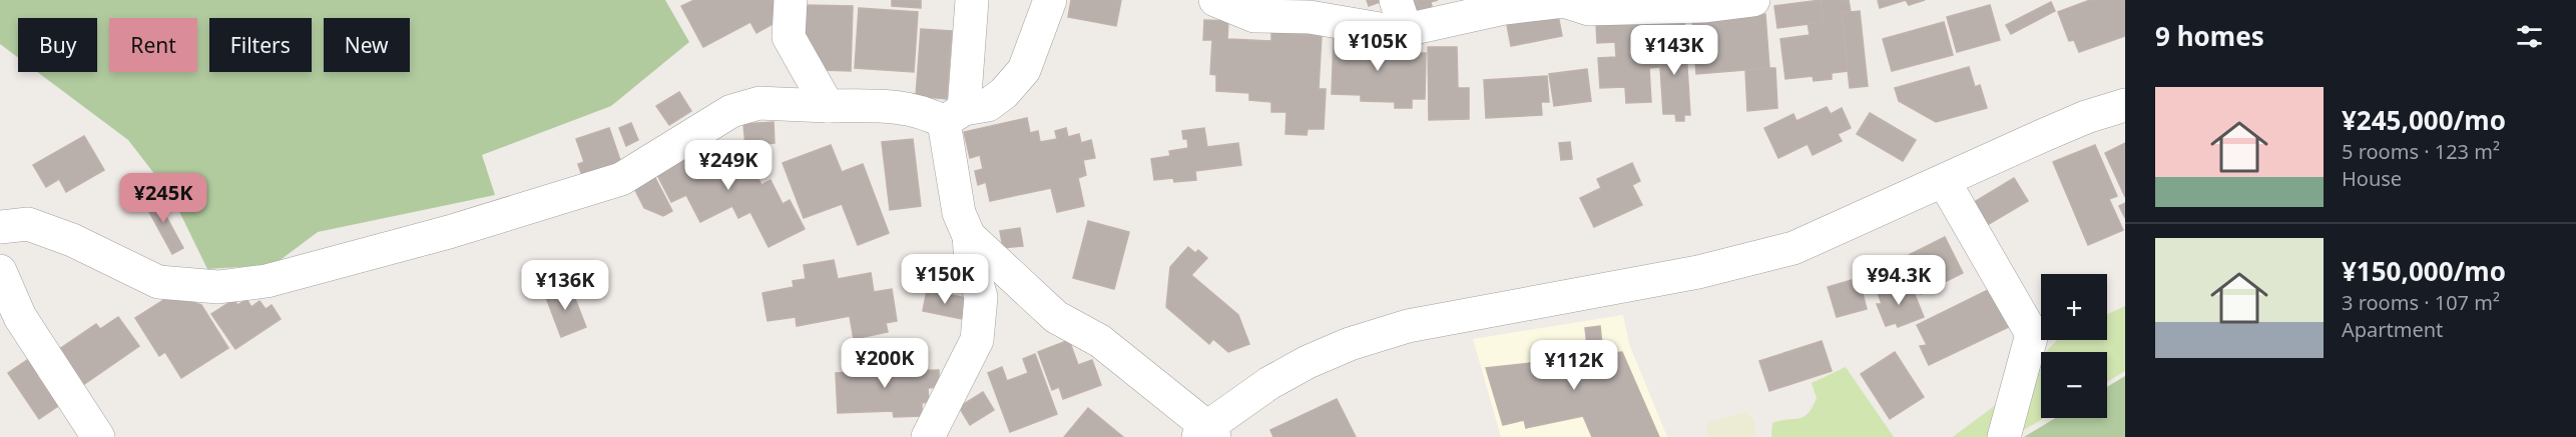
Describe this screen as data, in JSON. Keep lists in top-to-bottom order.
{
  "page": {
    "heading": "9 homes",
    "chip": [
      "Buy",
      "Rent",
      "Filters",
      "New"
    ],
    "price": [
      "¥105K",
      "¥143K",
      "¥249K",
      "¥245K",
      "¥150K",
      "¥94.3K",
      "¥136K",
      "¥200K",
      "¥112K"
    ],
    "list": [
      {
        "name": "¥245,000/mo",
        "note": "5 rooms · 123 m² · House"
      },
      {
        "name": "¥150,000/mo",
        "note": "3 rooms · 107 m² · Apartment"
      }
    ],
    "map_buttons": ["+", "−"]
  }
}
